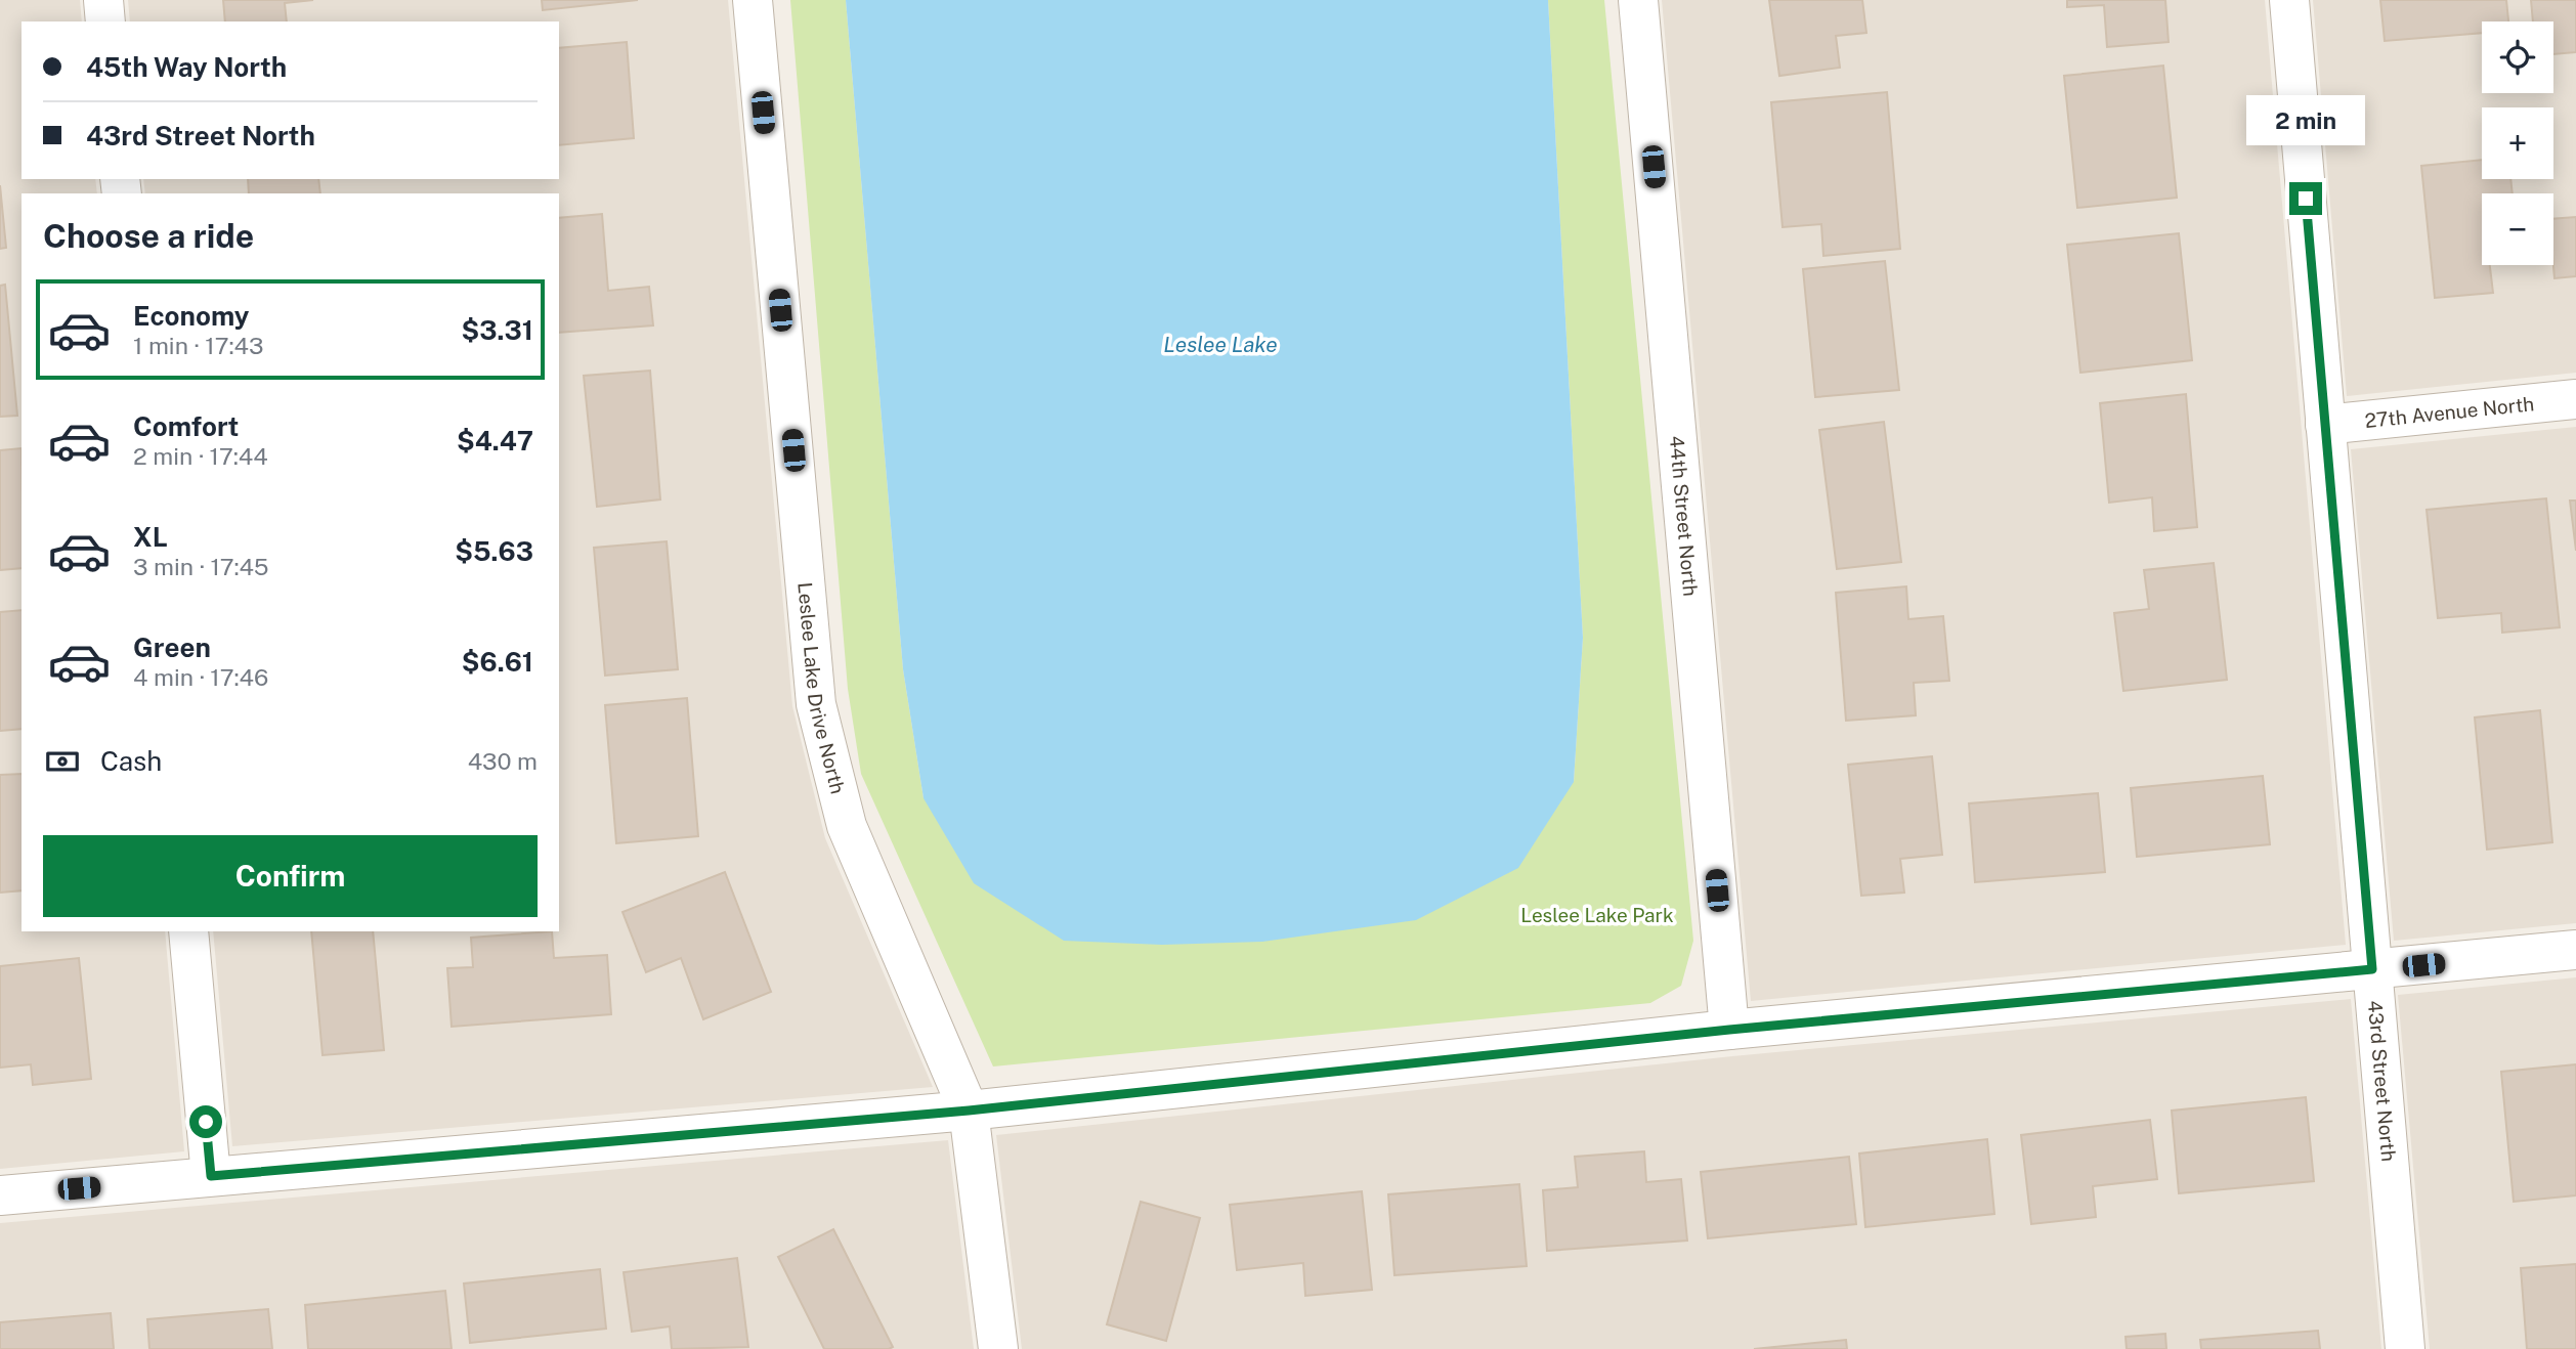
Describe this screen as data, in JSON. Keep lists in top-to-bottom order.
{
  "streets": {
    "street": [
      "27th Avenue North",
      "44th Street North",
      "Leslee Lake Drive North",
      "43rd Street North"
    ]
  },
  "crossings": [
    ["27th Avenue North", "43rd Street North"]
  ],
  "water": ["Leslee Lake"],
  "parks": ["Leslee Lake Park"],
  "page": {
    "map_buttons": ["+", "−"],
    "banner": ["45th Way North", "43rd Street North"],
    "bubble": "2 min",
    "heading": "Choose a ride",
    "list": [
      {
        "name": "Economy",
        "note": "1 min · 17:43",
        "value": "$3.31"
      },
      {
        "name": "Comfort",
        "note": "2 min · 17:44",
        "value": "$4.47"
      },
      {
        "name": "XL",
        "note": "3 min · 17:45",
        "value": "$5.63"
      },
      {
        "name": "Green",
        "note": "4 min · 17:46",
        "value": "$6.61"
      }
    ],
    "pay": ["Cash", "430 m"],
    "buttons": "Confirm"
  }
}
